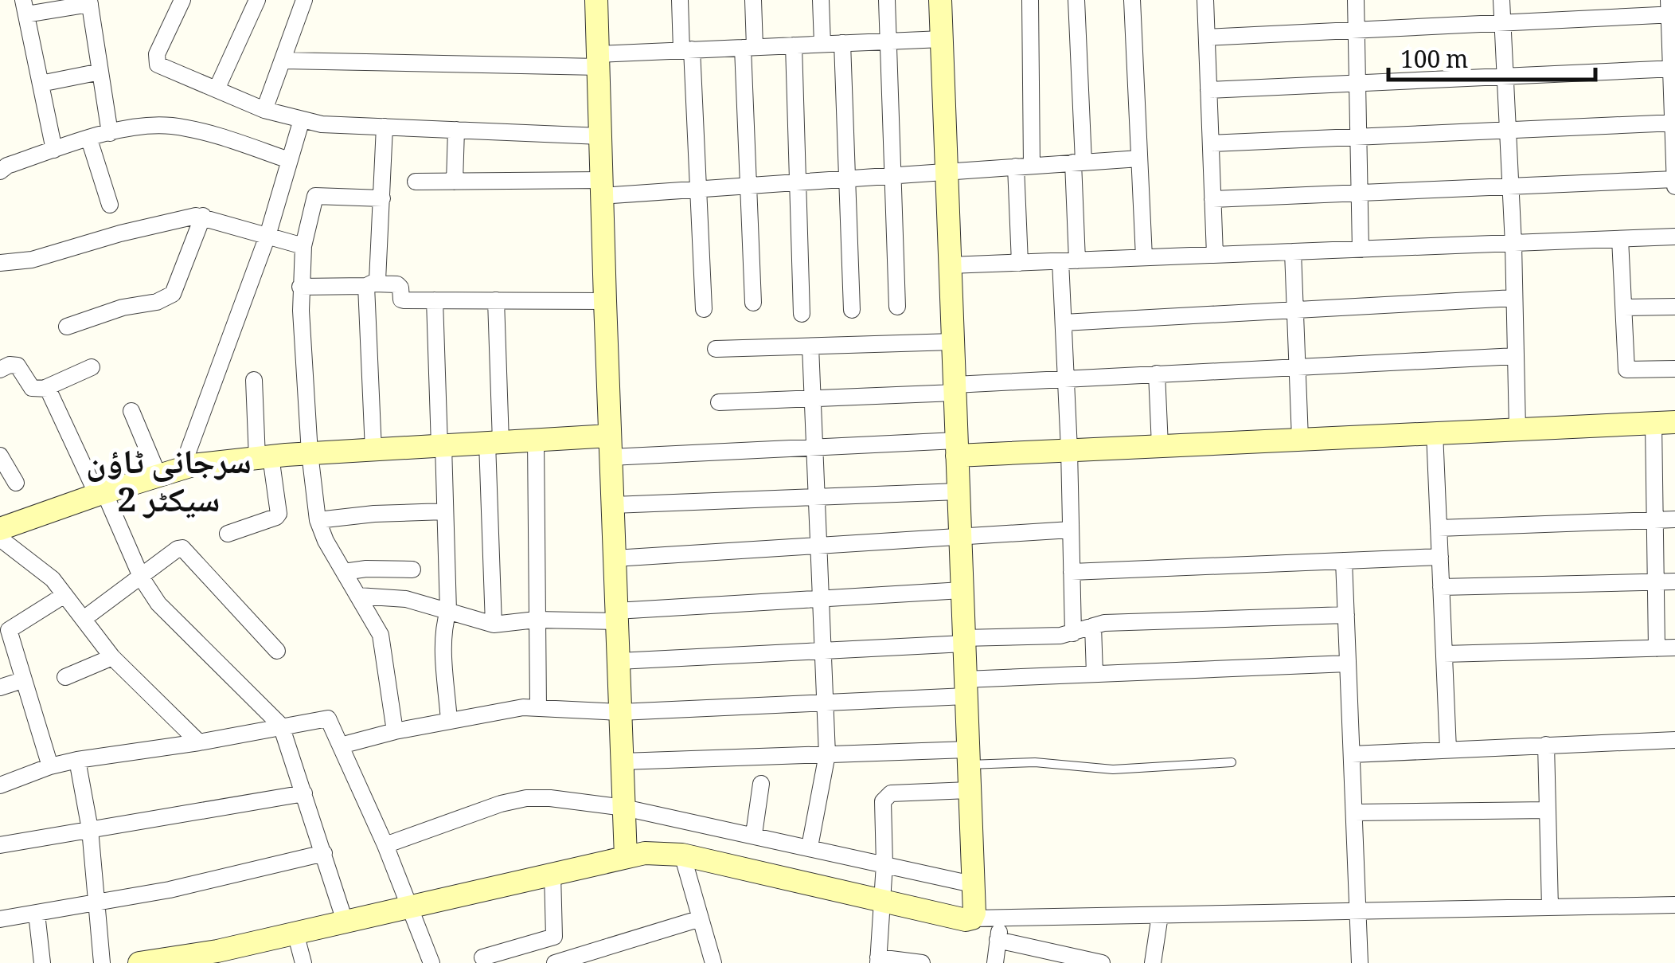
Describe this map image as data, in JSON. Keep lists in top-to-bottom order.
{
  "districts": ["سرجانی ٹاؤن سیکٹر 2"],
  "scale_bar": "100 m"
}
